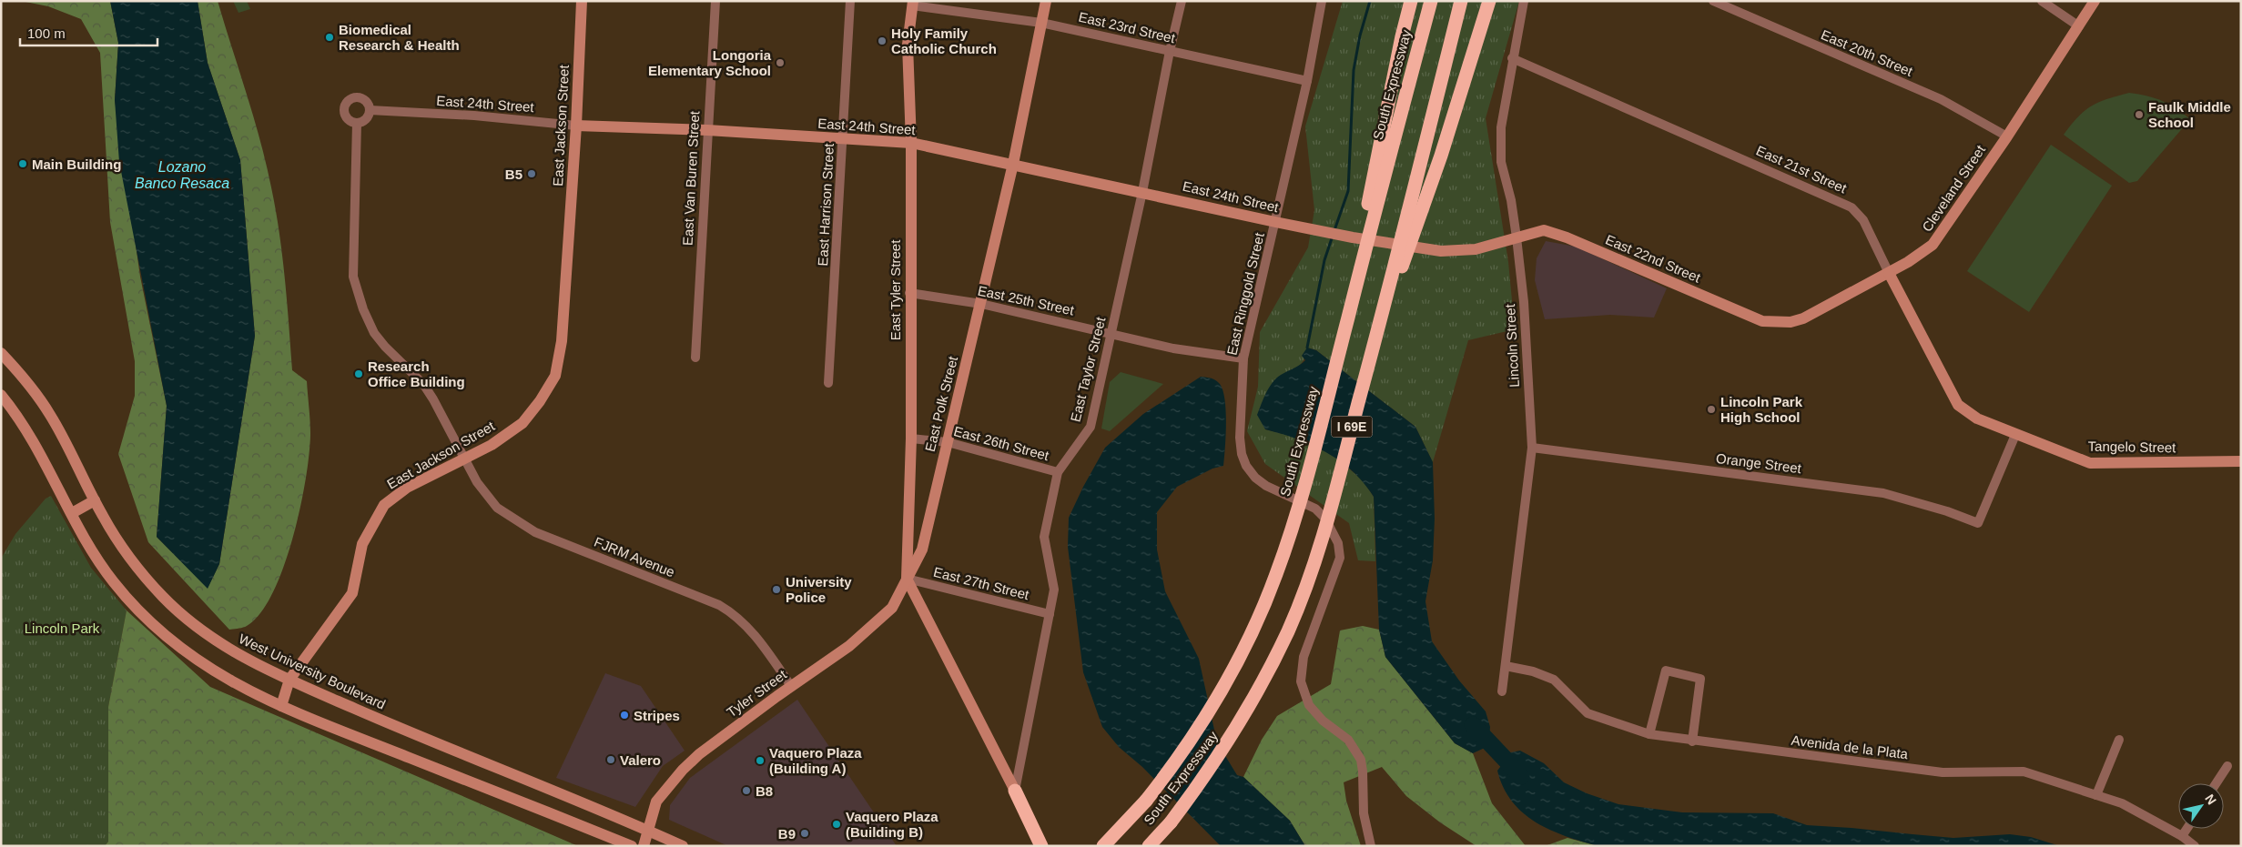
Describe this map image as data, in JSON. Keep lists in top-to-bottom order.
{
  "streets": {
    "highway": ["South Expressway", "I 69E"],
    "street": [
      "East 23rd Street",
      "East 20th Street",
      "East 24th Street",
      "East Jackson Street",
      "East 21st Street",
      "East Van Buren Street",
      "Cleveland Street",
      "East Harrison Street",
      "East 22nd Street",
      "East Tyler Street",
      "East Ringgold Street",
      "East 25th Street",
      "Lincoln Street",
      "East Taylor Street",
      "East Polk Street",
      "East 26th Street",
      "Tangelo Street",
      "Orange Street",
      "FJRM Avenue",
      "East 27th Street",
      "West University Boulevard",
      "Tyler Street",
      "Avenida de la Plata"
    ]
  },
  "crossings": [
    ["East 23rd Street", "East Tyler Street"],
    ["East 23rd Street", "East Ringgold Street"],
    ["East 23rd Street", "East Taylor Street"],
    ["East 23rd Street", "East Polk Street"],
    ["East 20th Street", "Cleveland Street"],
    ["East 24th Street", "East Jackson Street"],
    ["East 24th Street", "East Van Buren Street"],
    ["East 24th Street", "East Harrison Street"],
    ["East 24th Street", "East 22nd Street"],
    ["East 24th Street", "East Tyler Street"],
    ["East 24th Street", "East Ringgold Street"],
    ["East 24th Street", "East Taylor Street"],
    ["East 24th Street", "East Polk Street"],
    ["East 24th Street", "FJRM Avenue"],
    ["East Jackson Street", "FJRM Avenue"],
    ["East Jackson Street", "West University Boulevard"],
    ["East 21st Street", "Cleveland Street"],
    ["East 21st Street", "Lincoln Street"],
    ["East 21st Street", "Tangelo Street"],
    ["Cleveland Street", "East 22nd Street"],
    ["East 22nd Street", "Lincoln Street"],
    ["East Tyler Street", "East 25th Street"],
    ["East Tyler Street", "East Polk Street"],
    ["East Tyler Street", "East 26th Street"],
    ["East Tyler Street", "East 27th Street"],
    ["East Tyler Street", "Tyler Street"],
    ["East Ringgold Street", "East 25th Street"],
    ["East 25th Street", "East Taylor Street"],
    ["East 25th Street", "East Polk Street"],
    ["Lincoln Street", "Orange Street"],
    ["Lincoln Street", "Avenida de la Plata"],
    ["East Taylor Street", "East 26th Street"],
    ["East Taylor Street", "East 27th Street"],
    ["East Polk Street", "East 26th Street"],
    ["East Polk Street", "East 27th Street"],
    ["East Polk Street", "Tyler Street"],
    ["Tangelo Street", "Orange Street"],
    ["FJRM Avenue", "Tyler Street"],
    ["East 27th Street", "Tyler Street"],
    ["West University Boulevard", "Tyler Street"]
  ],
  "water": ["Lozano Banco Resaca"],
  "parks": ["Lincoln Park"],
  "places": [
    "Biomedical Research & Health",
    "Holy Family Catholic Church",
    "Longoria Elementary School",
    "Faulk Middle School",
    "Main Building",
    "B5",
    "Research Office Building",
    "Lincoln Park High School",
    "University Police",
    "Stripes",
    "Valero",
    "Vaquero Plaza (Building A)",
    "B8",
    "Vaquero Plaza (Building B)",
    "B9"
  ],
  "scale_bar": "100 m",
  "north": "top right"
}
